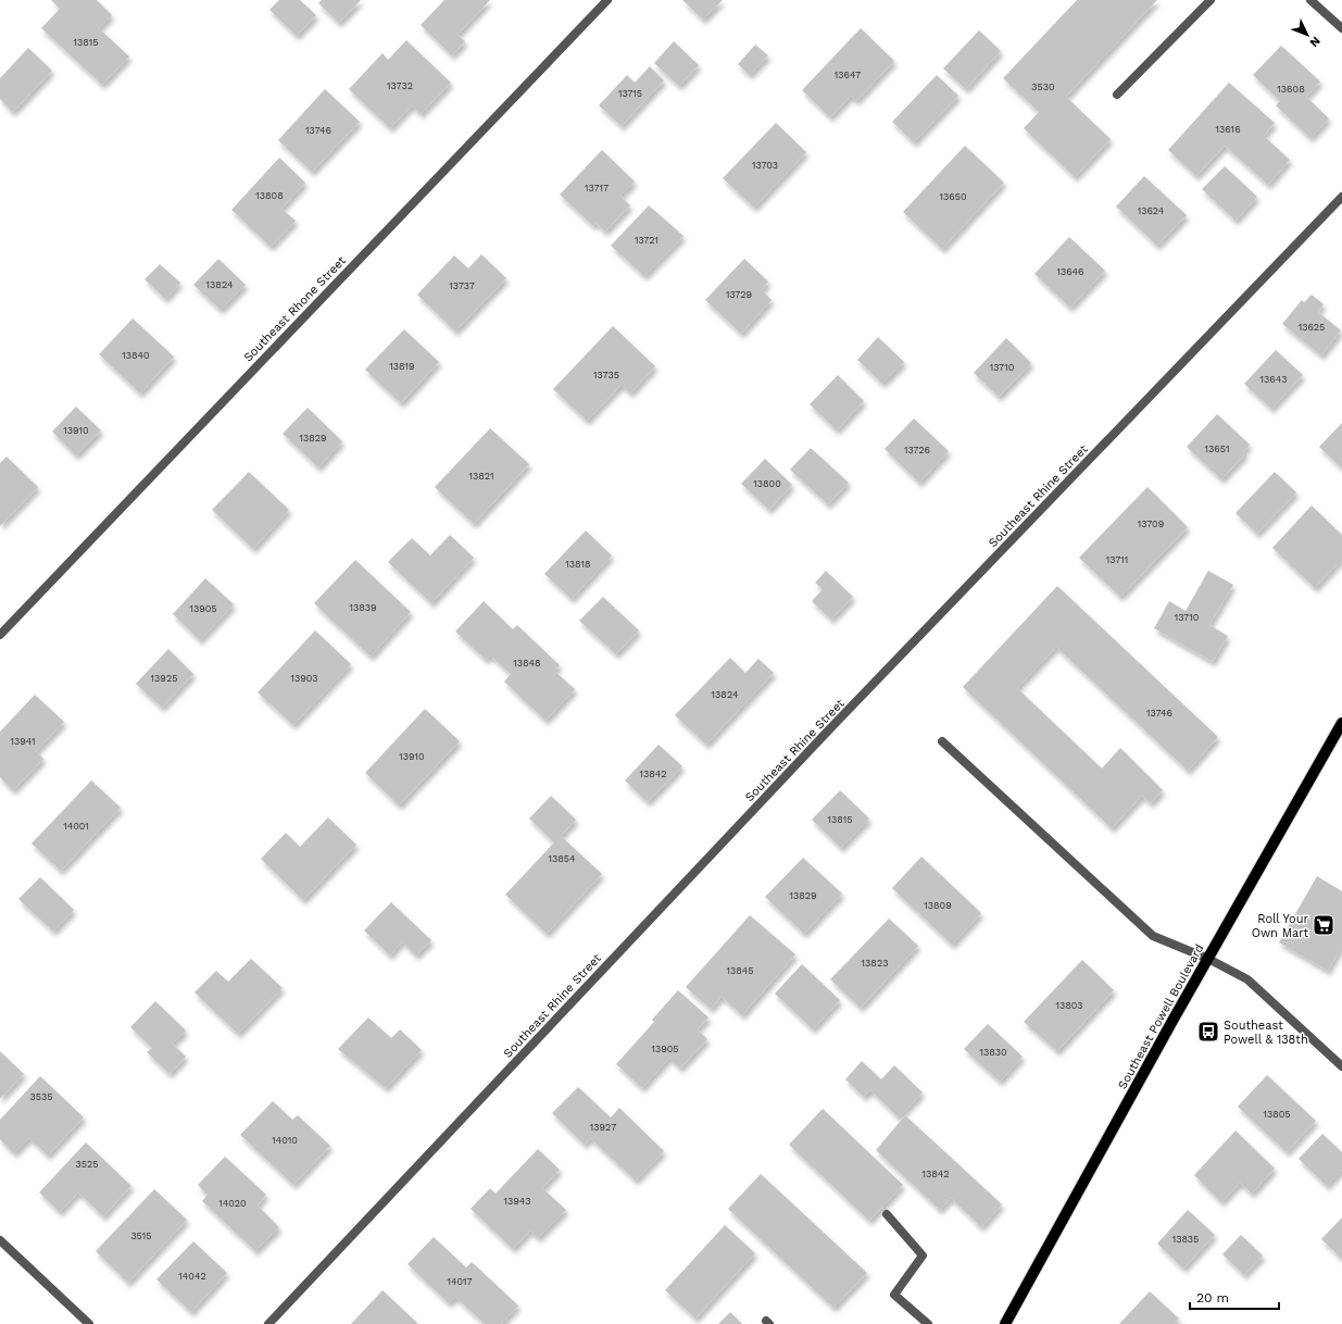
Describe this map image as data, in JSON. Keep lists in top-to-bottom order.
{
  "streets": {
    "main road": ["Southeast Powell Boulevard"],
    "street": ["Southeast Rhone Street", "Southeast Rhine Street"]
  },
  "places": {
    "supermarket": ["Roll Your Own Mart"],
    "bus stop": ["Southeast Powell & 138th"]
  },
  "house_numbers": [
    "13815",
    "13647",
    "13732",
    "3530",
    "13608",
    "13715",
    "13616",
    "13746",
    "13703",
    "13717",
    "13808",
    "13650",
    "13624",
    "13721",
    "13646",
    "13824",
    "13737",
    "13729",
    "13625",
    "13840",
    "13819",
    "13710",
    "13735",
    "13643",
    "13910",
    "13829",
    "13651",
    "13726",
    "13821",
    "13800",
    "13709",
    "13711",
    "13818",
    "13839",
    "13905",
    "13710",
    "13848",
    "13925",
    "13903",
    "13824",
    "13746",
    "13941",
    "13910",
    "13842",
    "13815",
    "14001",
    "13854",
    "13829",
    "13809",
    "13823",
    "13845",
    "13803",
    "13905",
    "13830",
    "3535",
    "13805",
    "13927",
    "14010",
    "3525",
    "13842",
    "13943",
    "14020",
    "3515",
    "13835",
    "14042",
    "14017"
  ],
  "scale_bar": "20 m",
  "north": "bottom right"
}
